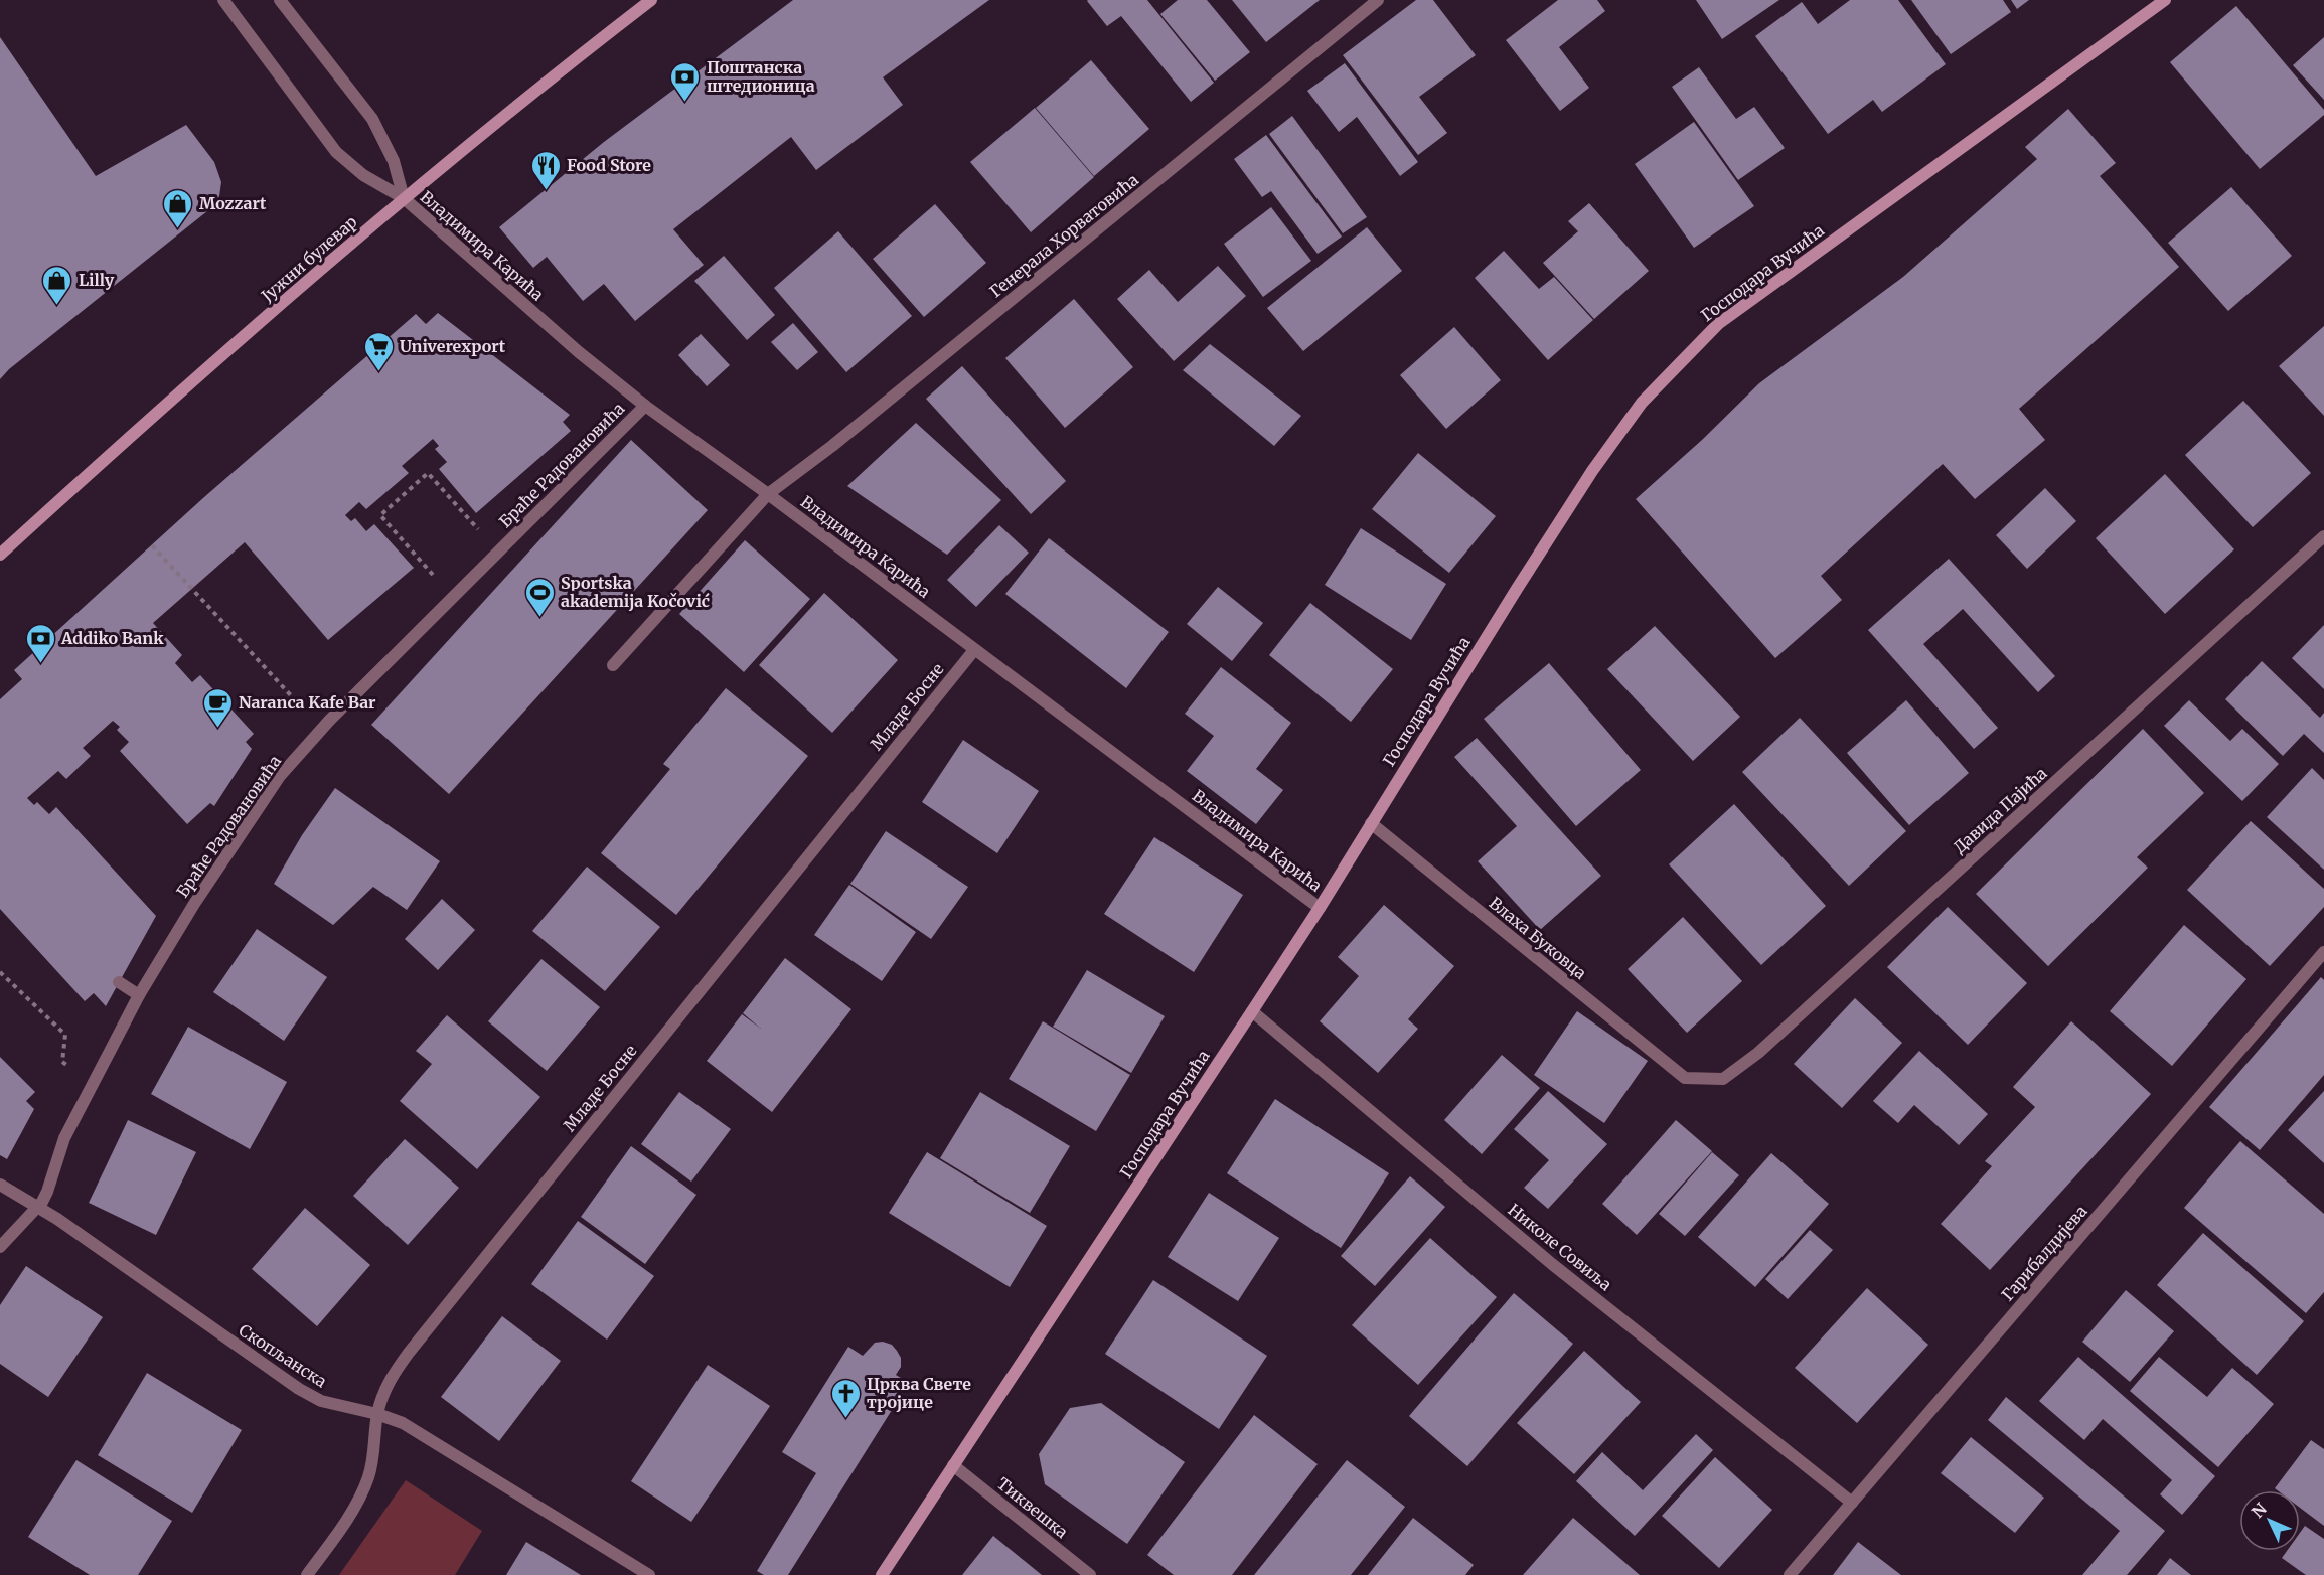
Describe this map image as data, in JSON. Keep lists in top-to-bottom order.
{
  "streets": {
    "street": [
      "Генерала Хорватовића",
      "Владимира Карића",
      "Јужни булевар",
      "Господара Вучића",
      "Браће Радовановића",
      "Младе Босне",
      "Давида Пајића",
      "Влаха Буковца",
      "Николе Совиља",
      "Гарибалдијева",
      "Скопљанска",
      "Тиквешка"
    ]
  },
  "crossings": [
    ["Генерала Хорватовића", "Владимира Карића"],
    ["Владимира Карића", "Јужни булевар"],
    ["Владимира Карића", "Господара Вучића"],
    ["Владимира Карића", "Браће Радовановића"],
    ["Владимира Карића", "Младе Босне"],
    ["Господара Вучића", "Влаха Буковца"],
    ["Господара Вучића", "Николе Совиља"],
    ["Господара Вучића", "Тиквешка"],
    ["Браће Радовановића", "Скопљанска"],
    ["Младе Босне", "Скопљанска"],
    ["Давида Пајића", "Влаха Буковца"],
    ["Николе Совиља", "Гарибалдијева"]
  ],
  "places": {
    "bank": ["Поштанска штедионица", "Addiko Bank"],
    "restaurant": ["Food Store"],
    "shop": ["Mozzart", "Lilly"],
    "supermarket": ["Univerexport"],
    "sports": ["Sportska akademija Kočović"],
    "cafe": ["Naranca Kafe Bar"],
    "church": ["Црква Свете тројице"]
  },
  "north": "top left"
}
